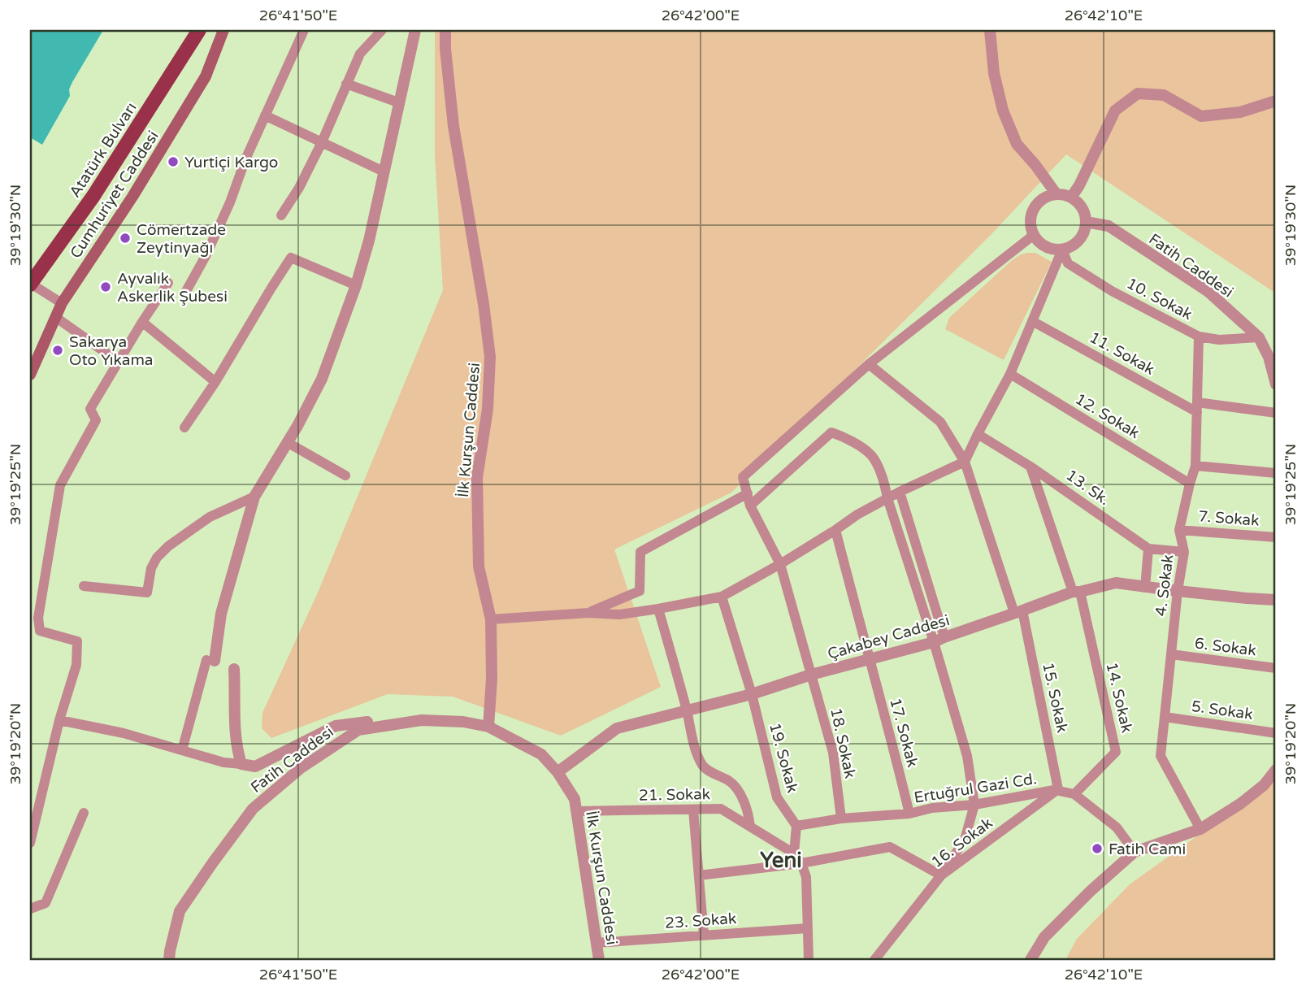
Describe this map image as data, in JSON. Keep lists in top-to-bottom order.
{
  "streets": {
    "main road": ["Atatürk Bulvarı", "Cumhuriyet Caddesi"],
    "street": [
      "Fatih Caddesi",
      "10. Sokak",
      "11. Sokak",
      "12. Sokak",
      "İlk Kurşun Caddesi",
      "13. Sk.",
      "7. Sokak",
      "4. Sokak",
      "Çakabey Caddesi",
      "6. Sokak",
      "15. Sokak",
      "14. Sokak",
      "5. Sokak",
      "17. Sokak",
      "18. Sokak",
      "19. Sokak",
      "Ertuğrul Gazi Cd.",
      "21. Sokak",
      "16. Sokak",
      "23. Sokak"
    ]
  },
  "crossings": [
    ["Fatih Caddesi", "10. Sokak"],
    ["Fatih Caddesi", "İlk Kurşun Caddesi"],
    ["10. Sokak", "4. Sokak"],
    ["11. Sokak", "4. Sokak"],
    ["12. Sokak", "4. Sokak"],
    ["İlk Kurşun Caddesi", "Çakabey Caddesi"],
    ["İlk Kurşun Caddesi", "21. Sokak"],
    ["İlk Kurşun Caddesi", "23. Sokak"],
    ["13. Sk.", "4. Sokak"],
    ["7. Sokak", "4. Sokak"],
    ["4. Sokak", "Çakabey Caddesi"],
    ["4. Sokak", "6. Sokak"],
    ["4. Sokak", "5. Sokak"],
    ["Çakabey Caddesi", "15. Sokak"],
    ["Çakabey Caddesi", "14. Sokak"],
    ["Çakabey Caddesi", "17. Sokak"],
    ["Çakabey Caddesi", "18. Sokak"],
    ["Çakabey Caddesi", "19. Sokak"],
    ["15. Sokak", "Ertuğrul Gazi Cd."],
    ["15. Sokak", "16. Sokak"],
    ["14. Sokak", "Ertuğrul Gazi Cd."],
    ["17. Sokak", "Ertuğrul Gazi Cd."],
    ["18. Sokak", "Ertuğrul Gazi Cd."],
    ["19. Sokak", "Ertuğrul Gazi Cd."],
    ["Ertuğrul Gazi Cd.", "16. Sokak"]
  ],
  "districts": ["Yeni"],
  "places": [
    "Yurtiçi Kargo",
    "Cömertzade Zeytinyağı",
    "Ayvalık Askerlik Şubesi",
    "Sakarya Oto Yıkama",
    "Fatih Cami"
  ],
  "coordinates": [
    "26°41'50\"E",
    "26°42'00\"E",
    "26°42'10\"E",
    "39°19'30\"N",
    "39°19'25\"N",
    "39°19'20\"N"
  ]
}
